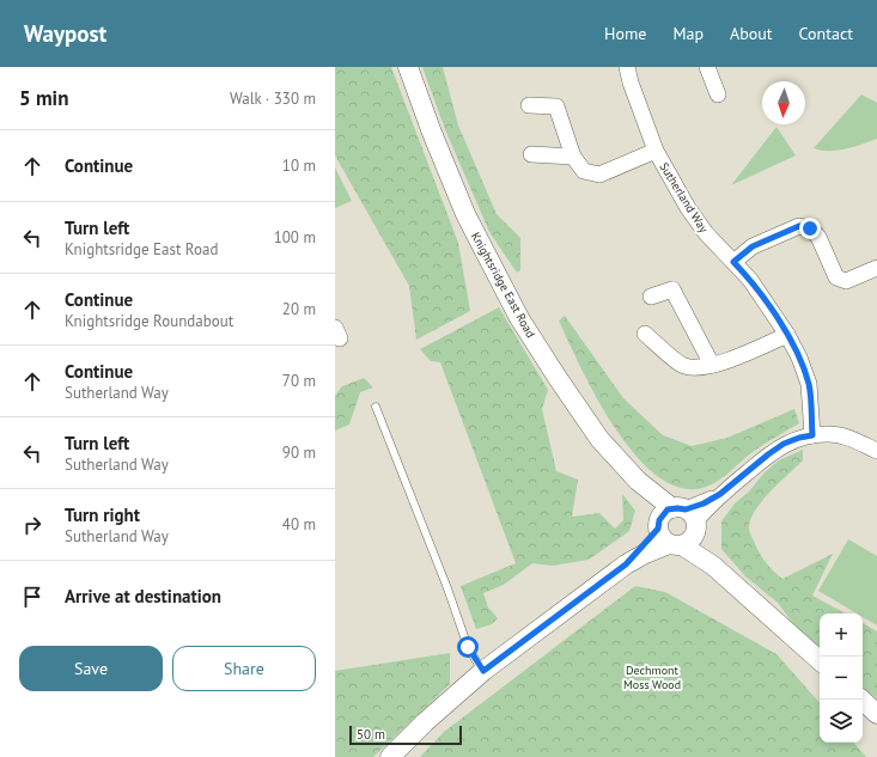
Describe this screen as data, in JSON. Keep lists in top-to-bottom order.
{
  "streets": {
    "street": ["Sutherland Way", "Knightsridge East Road"]
  },
  "parks": ["Dechmont Moss Wood"],
  "scale_bar": "50 m",
  "north": "bottom",
  "page": {
    "header": "Waypost",
    "nav": [
      "Home",
      "Map",
      "About",
      "Contact"
    ],
    "heading": ["5 min", "Walk · 330 m"],
    "list": [
      ["Continue", "10 m"],
      ["Turn left", "Knightsridge East Road", "100 m"],
      ["Continue", "Knightsridge Roundabout", "20 m"],
      ["Continue", "Sutherland Way", "70 m"],
      ["Turn left", "Sutherland Way", "90 m"],
      ["Turn right", "Sutherland Way", "40 m"],
      "Arrive at destination"
    ],
    "map_buttons": ["+", "−"],
    "buttons": ["Save", "Share"],
    "scale": "50 m"
  }
}
